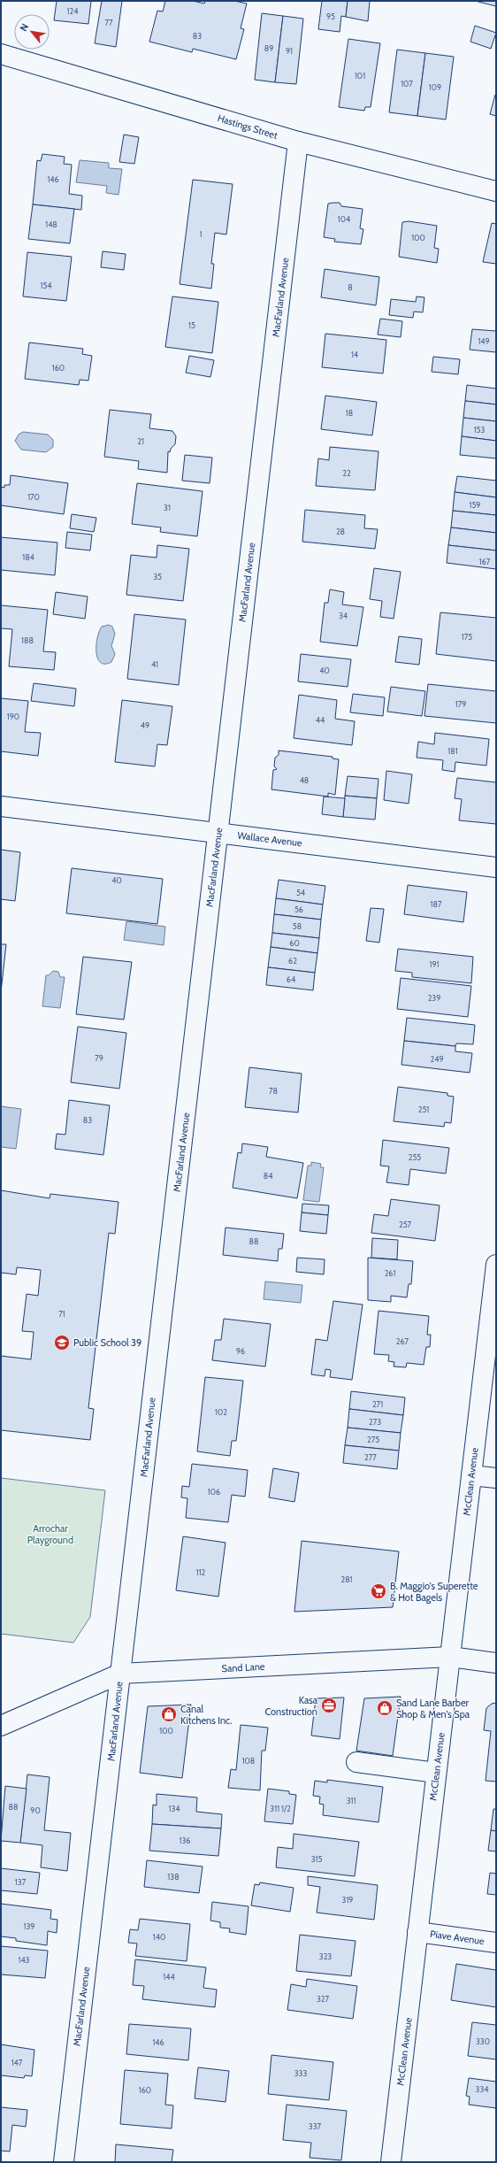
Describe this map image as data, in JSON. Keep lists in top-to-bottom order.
{
  "streets": {
    "street": [
      "Hastings Street",
      "MacFarland Avenue",
      "Wallace Avenue",
      "McClean Avenue",
      "Sand Lane",
      "Piave Avenue"
    ]
  },
  "crossings": [
    ["Hastings Street", "MacFarland Avenue"],
    ["MacFarland Avenue", "Wallace Avenue"],
    ["MacFarland Avenue", "Sand Lane"],
    ["McClean Avenue", "Sand Lane"],
    ["McClean Avenue", "Piave Avenue"]
  ],
  "parks": ["Arrochar Playground"],
  "places": {
    "school or university": ["Public School 39"],
    "supermarket": ["B. Maggio's Superette & Hot Bagels"],
    "office": ["Kasa Construction"],
    "shop": ["Sand Lane Barber Shop & Men's Spa", "Canal Kitchens Inc."]
  },
  "house_numbers": [
    "124",
    "95",
    "77",
    "83",
    "89",
    "91",
    "101",
    "107",
    "109",
    "146",
    "104",
    "148",
    "1",
    "100",
    "154",
    "8",
    "15",
    "149",
    "14",
    "160",
    "18",
    "153",
    "21",
    "22",
    "170",
    "159",
    "31",
    "28",
    "184",
    "167",
    "35",
    "34",
    "175",
    "188",
    "41",
    "40",
    "179",
    "190",
    "44",
    "49",
    "181",
    "48",
    "40",
    "54",
    "187",
    "56",
    "58",
    "60",
    "62",
    "191",
    "64",
    "239",
    "79",
    "249",
    "78",
    "251",
    "83",
    "255",
    "84",
    "257",
    "88",
    "261",
    "71",
    "267",
    "96",
    "271",
    "102",
    "273",
    "275",
    "277",
    "106",
    "112",
    "281",
    "100",
    "108",
    "311",
    "88",
    "134",
    "311 1/2",
    "90",
    "136",
    "315",
    "138",
    "137",
    "319",
    "139",
    "140",
    "323",
    "143",
    "144",
    "327",
    "330",
    "146",
    "147",
    "333",
    "334",
    "160",
    "337"
  ],
  "north": "top left"
}
